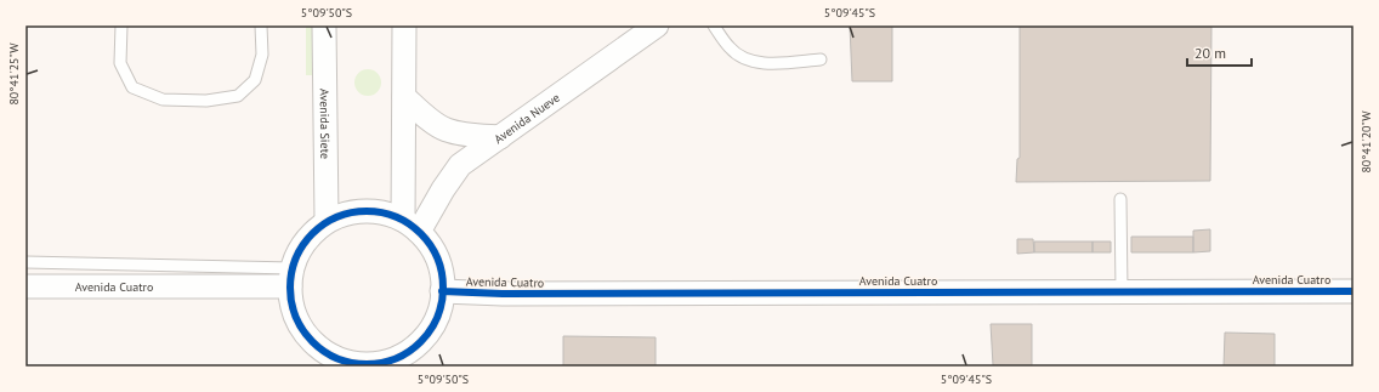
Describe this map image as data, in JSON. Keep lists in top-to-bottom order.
{
  "streets": {
    "street": ["Avenida Nueve", "Avenida Siete", "Avenida Cuatro"]
  },
  "crossings": [
    ["Avenida Nueve", "Avenida Siete"],
    ["Avenida Nueve", "Avenida Cuatro"],
    ["Avenida Siete", "Avenida Cuatro"]
  ],
  "scale_bar": "20 m",
  "coordinates": [
    "5°09'50\"S",
    "5°09'45\"S",
    "80°41'25\"W",
    "80°41'20\"W"
  ]
}
